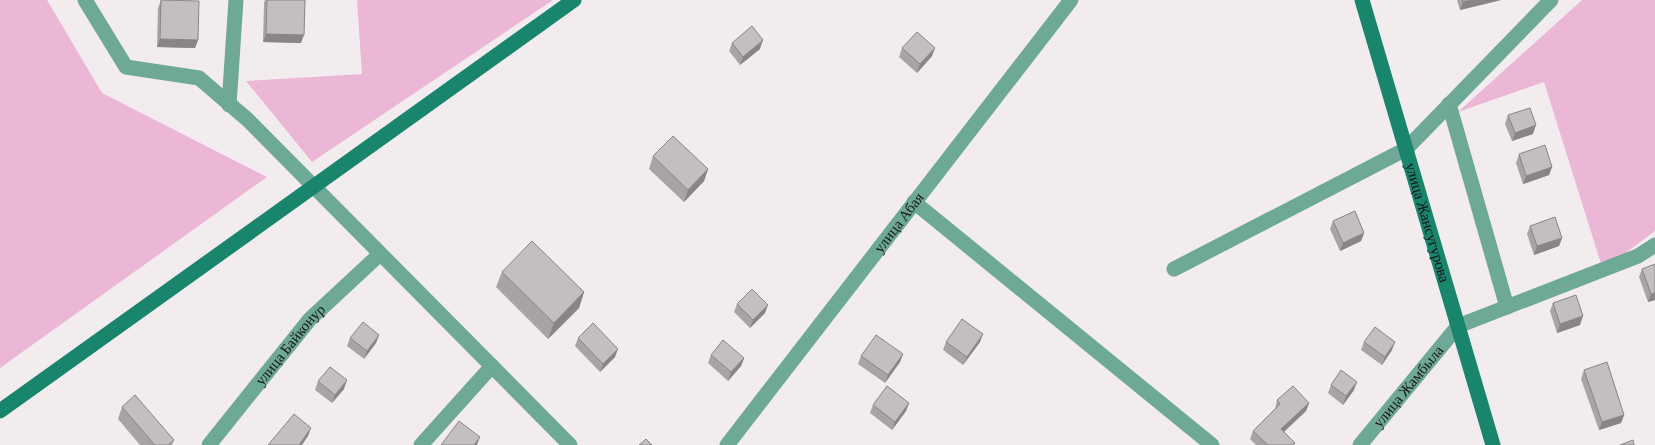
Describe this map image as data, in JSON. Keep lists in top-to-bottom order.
{
  "streets": {
    "main road": ["улица Жансугурова"],
    "street": ["улица Абая", "улица Байконур", "улица Жамбыла"]
  },
  "crossings": [
    ["улица Жансугурова", "улица Жамбыла"]
  ]
}
